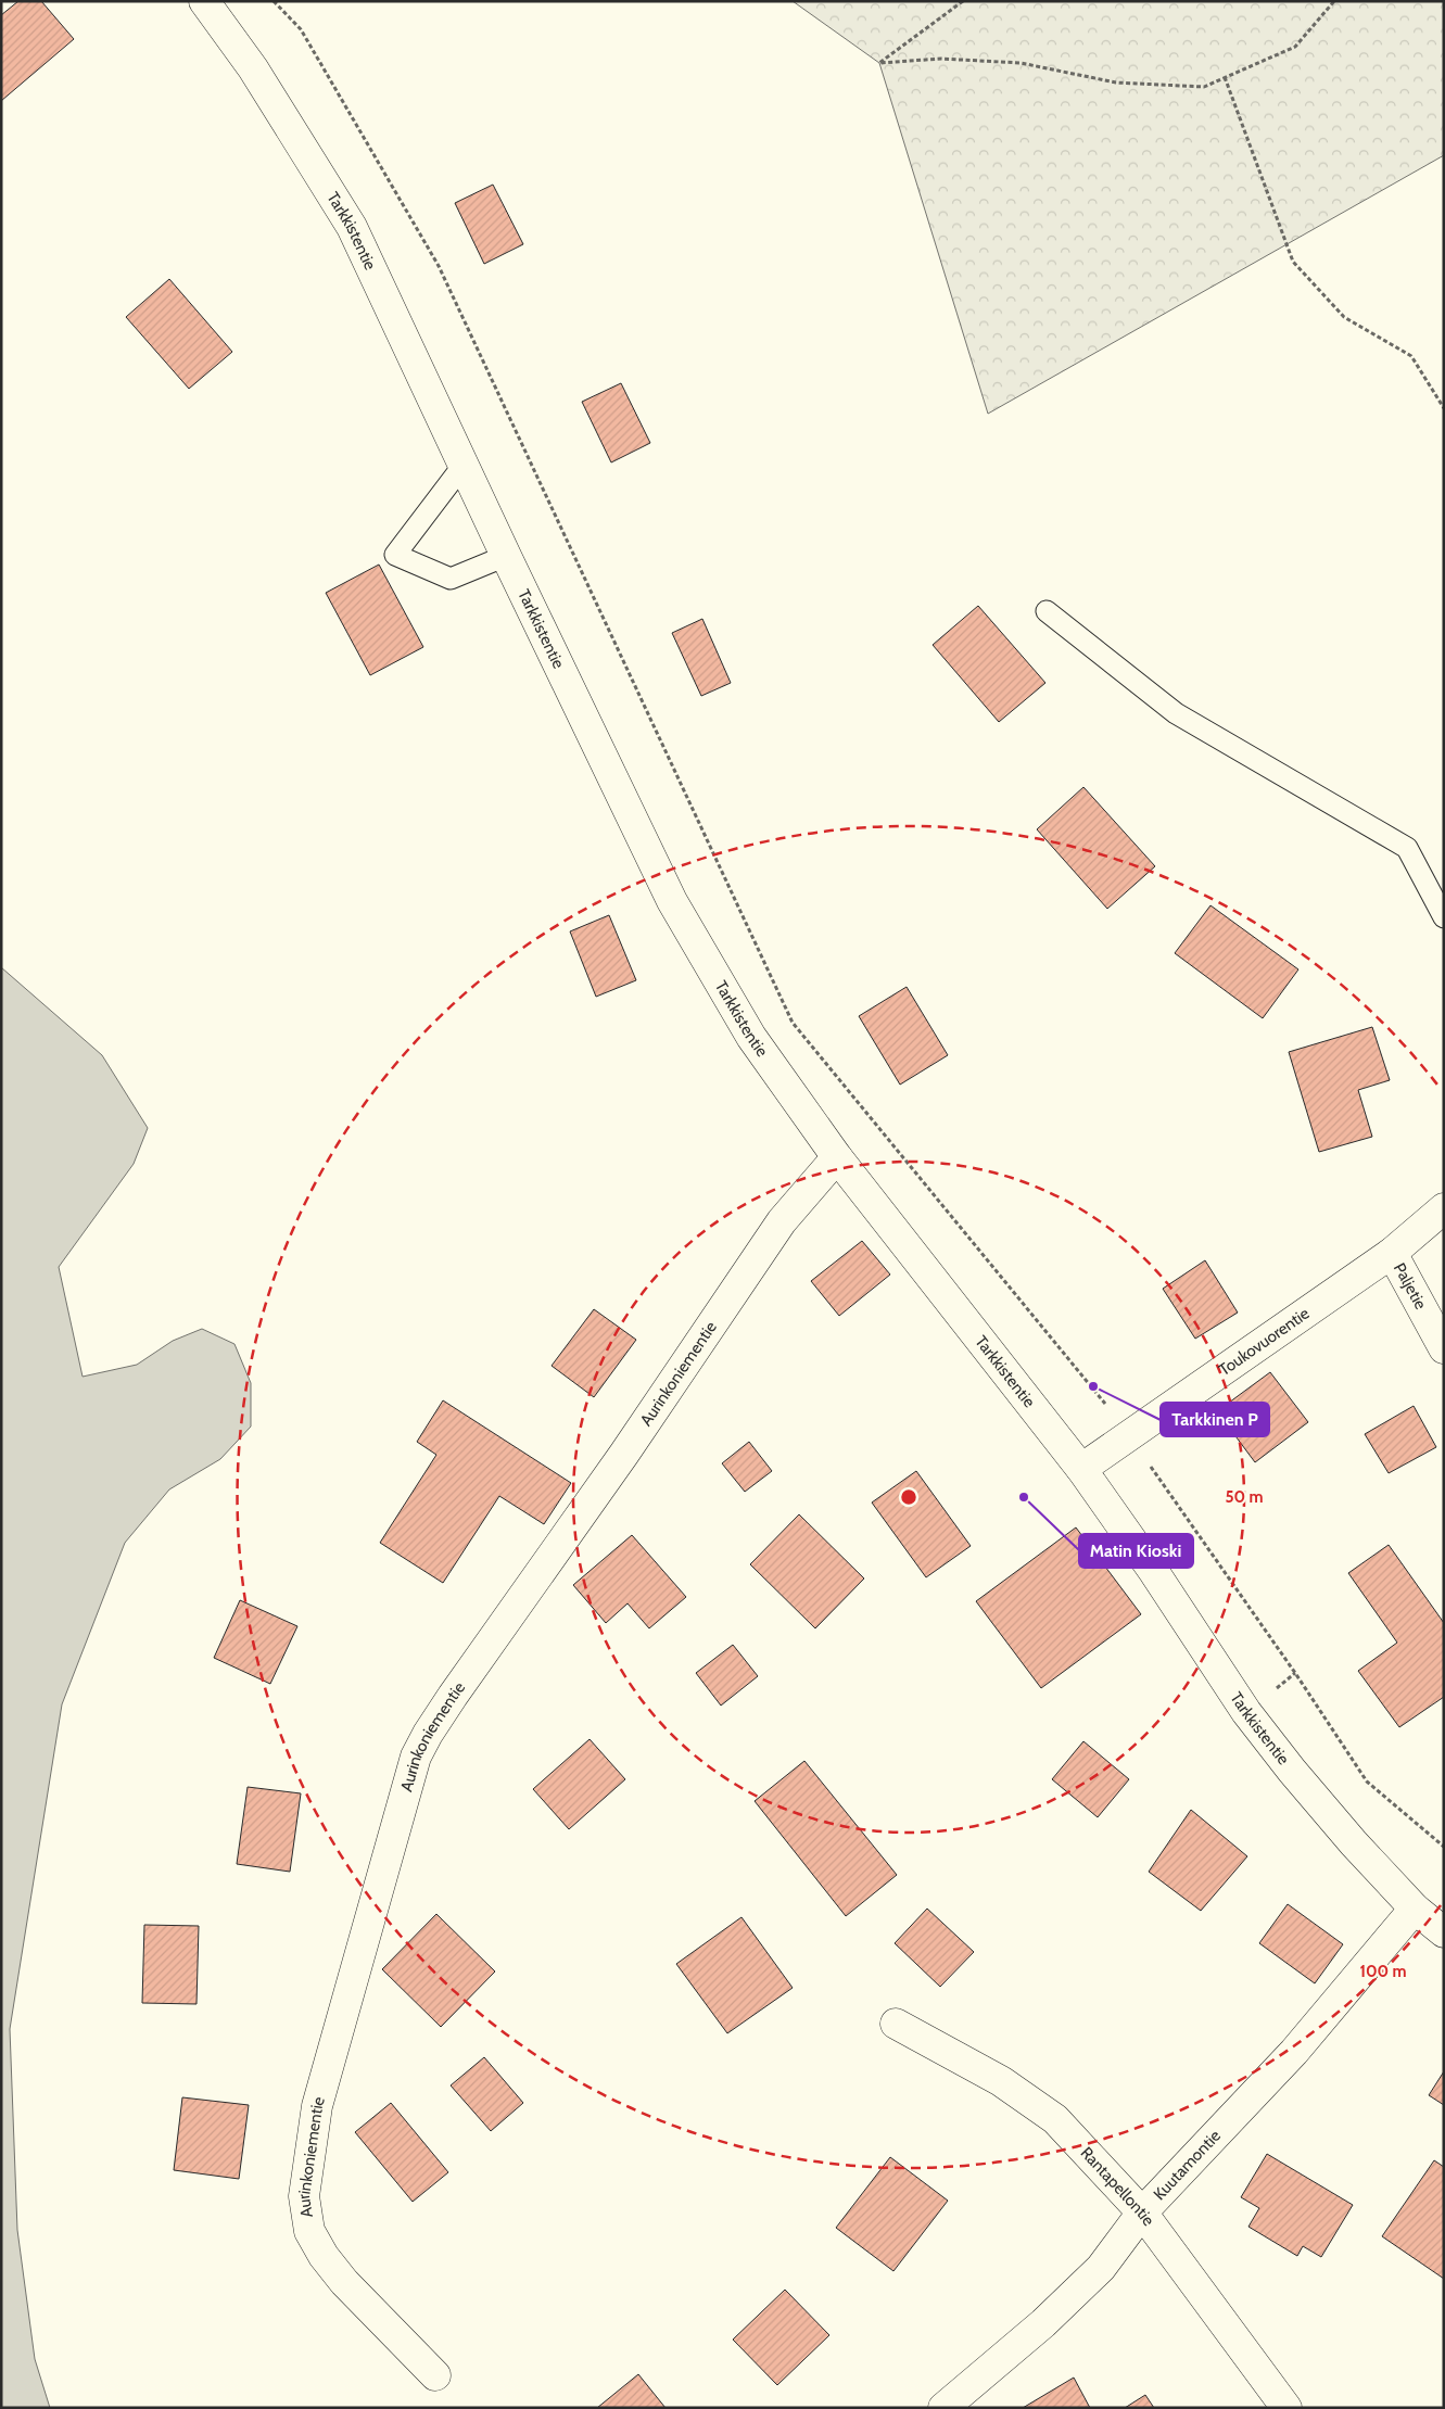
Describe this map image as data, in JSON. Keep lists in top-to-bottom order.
{
  "streets": {
    "street": [
      "Tarkkistentie",
      "Paljetie",
      "Toukovuorentie",
      "Aurinkoniementie",
      "Kuutamontie",
      "Rantapellontie"
    ]
  },
  "crossings": [
    ["Tarkkistentie", "Toukovuorentie"],
    ["Tarkkistentie", "Aurinkoniementie"],
    ["Tarkkistentie", "Kuutamontie"],
    ["Paljetie", "Toukovuorentie"],
    ["Kuutamontie", "Rantapellontie"]
  ],
  "places": ["Tarkkinen P", "Matin Kioski"],
  "rings": ["50 m", "100 m"]
}
